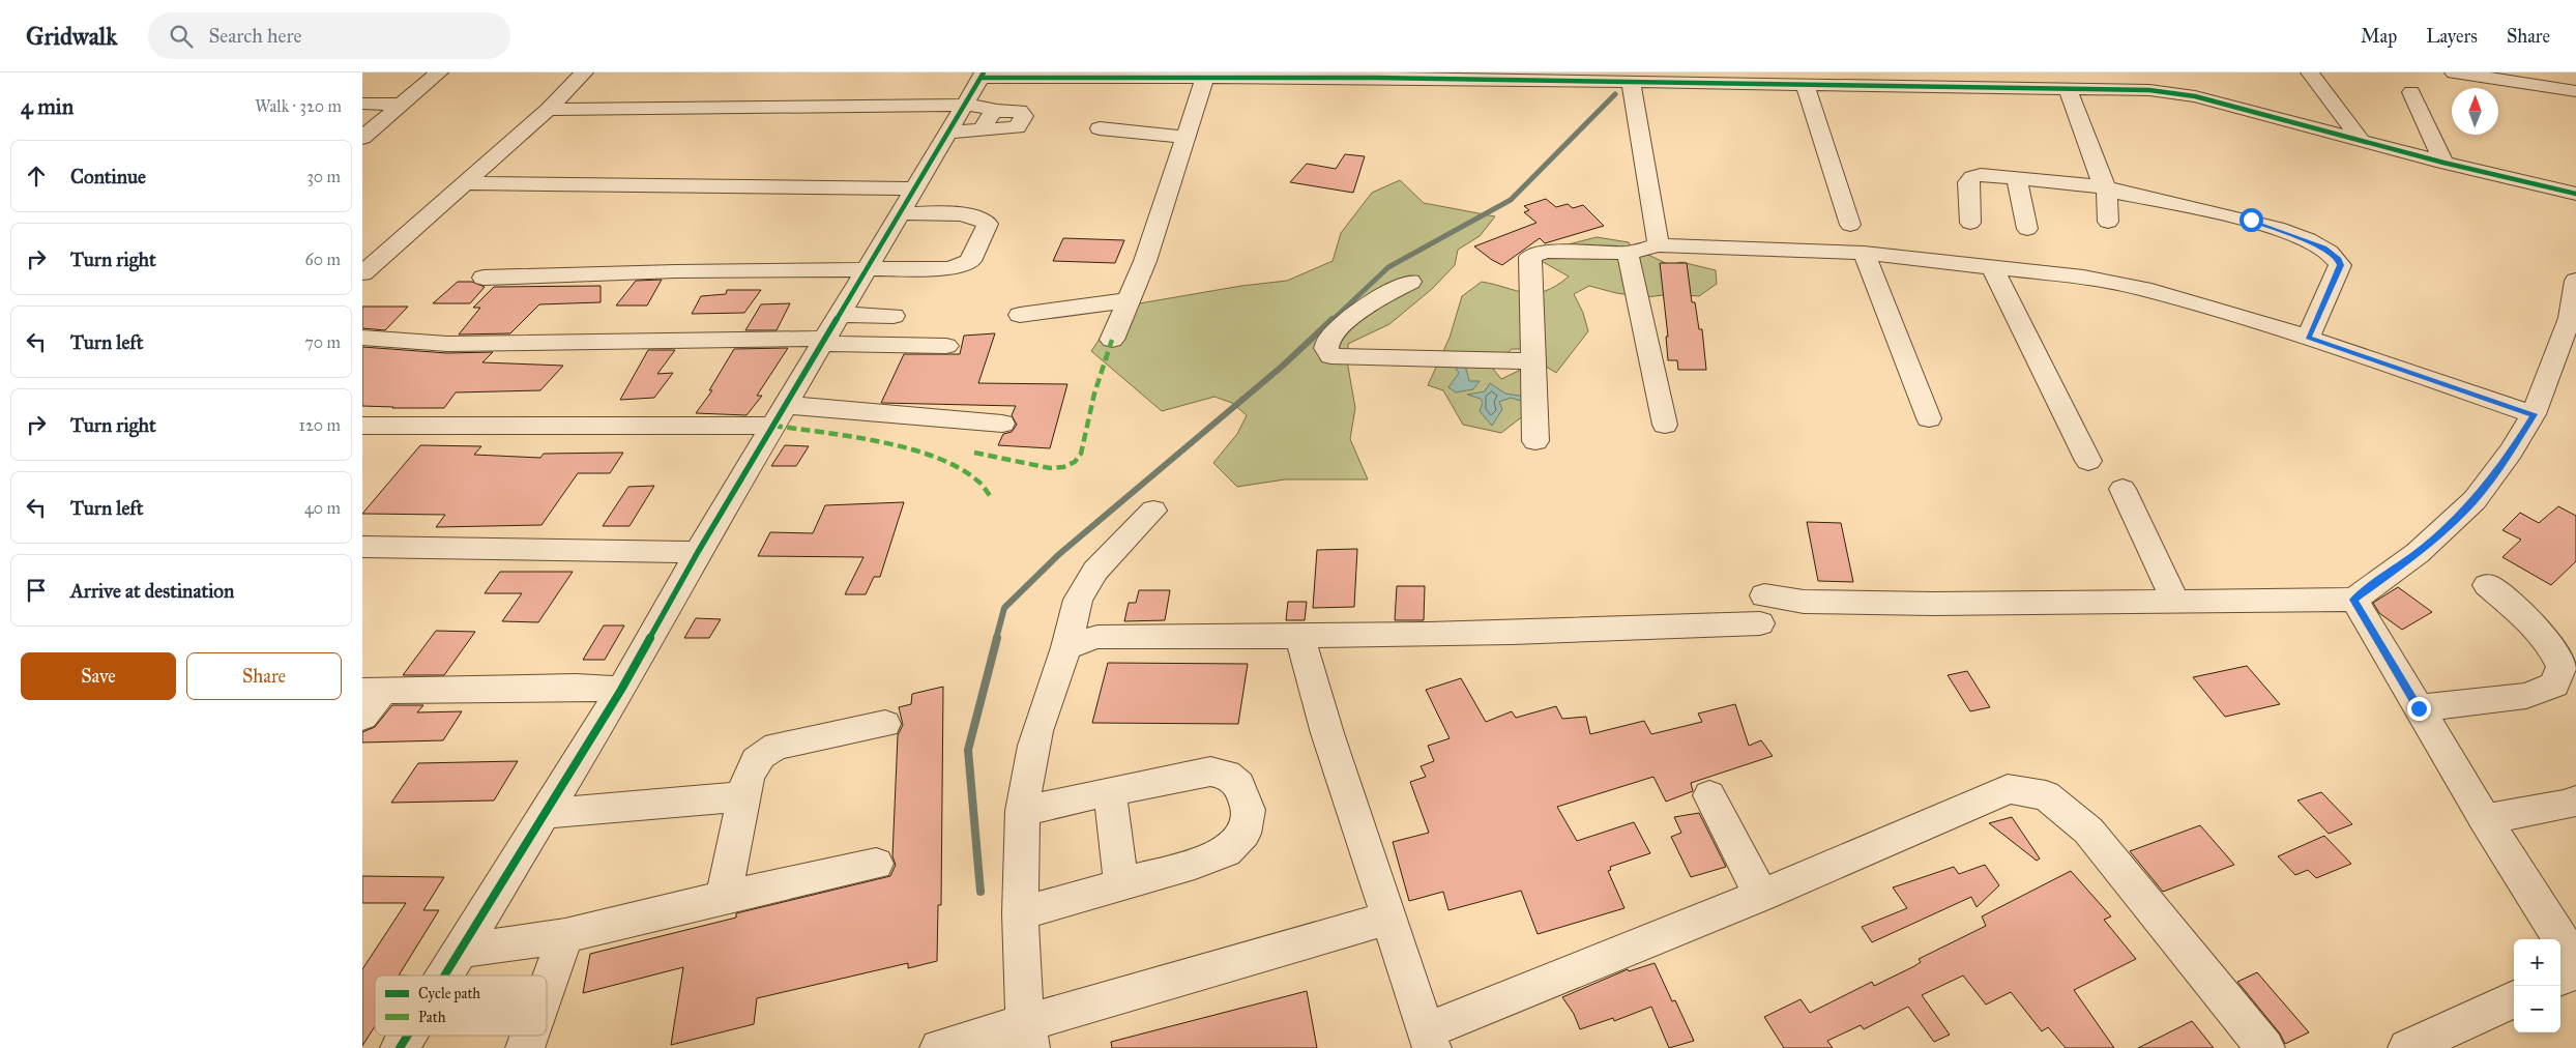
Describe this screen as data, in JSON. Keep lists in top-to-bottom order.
{
  "legend": ["Cycle path", "Path"],
  "north": "top",
  "page": {
    "header": "Gridwalk",
    "search": "Search here",
    "nav": ["Map", "Layers", "Share"],
    "heading": ["4 min", "Walk · 320 m"],
    "list": [
      ["Continue", "30 m"],
      ["Turn right", "60 m"],
      ["Turn left", "70 m"],
      ["Turn right", "120 m"],
      ["Turn left", "40 m"],
      "Arrive at destination"
    ],
    "buttons": ["Save", "Share"],
    "map_buttons": ["+", "−"]
  }
}
